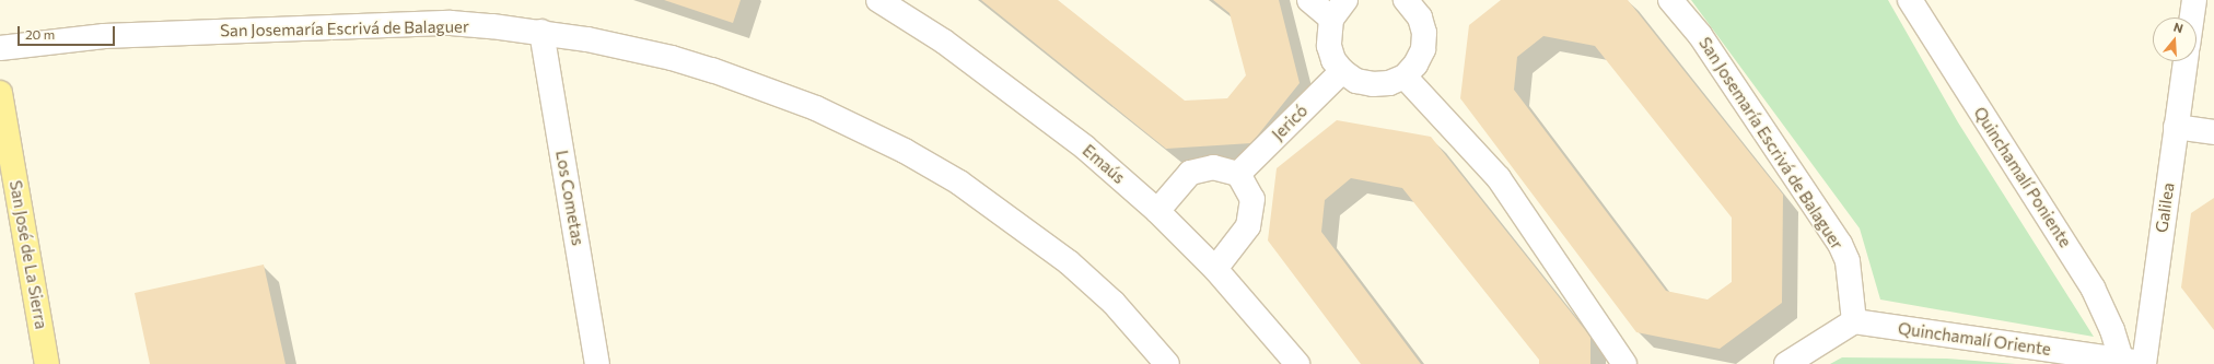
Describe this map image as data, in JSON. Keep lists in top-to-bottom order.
{
  "streets": {
    "main road": ["San José de La Sierra"],
    "street": [
      "San Josemaría Escrivá de Balaguer",
      "Jericó",
      "Emaús",
      "Quinchamalí Poniente",
      "Los Cometas",
      "Galilea",
      "Quinchamalí Oriente"
    ]
  },
  "crossings": [
    ["San Josemaría Escrivá de Balaguer", "Los Cometas"],
    ["San Josemaría Escrivá de Balaguer", "Quinchamalí Oriente"],
    ["Quinchamalí Poniente", "Galilea"],
    ["Quinchamalí Poniente", "Quinchamalí Oriente"],
    ["Galilea", "Quinchamalí Oriente"]
  ],
  "scale_bar": "20 m",
  "north": "top"
}
